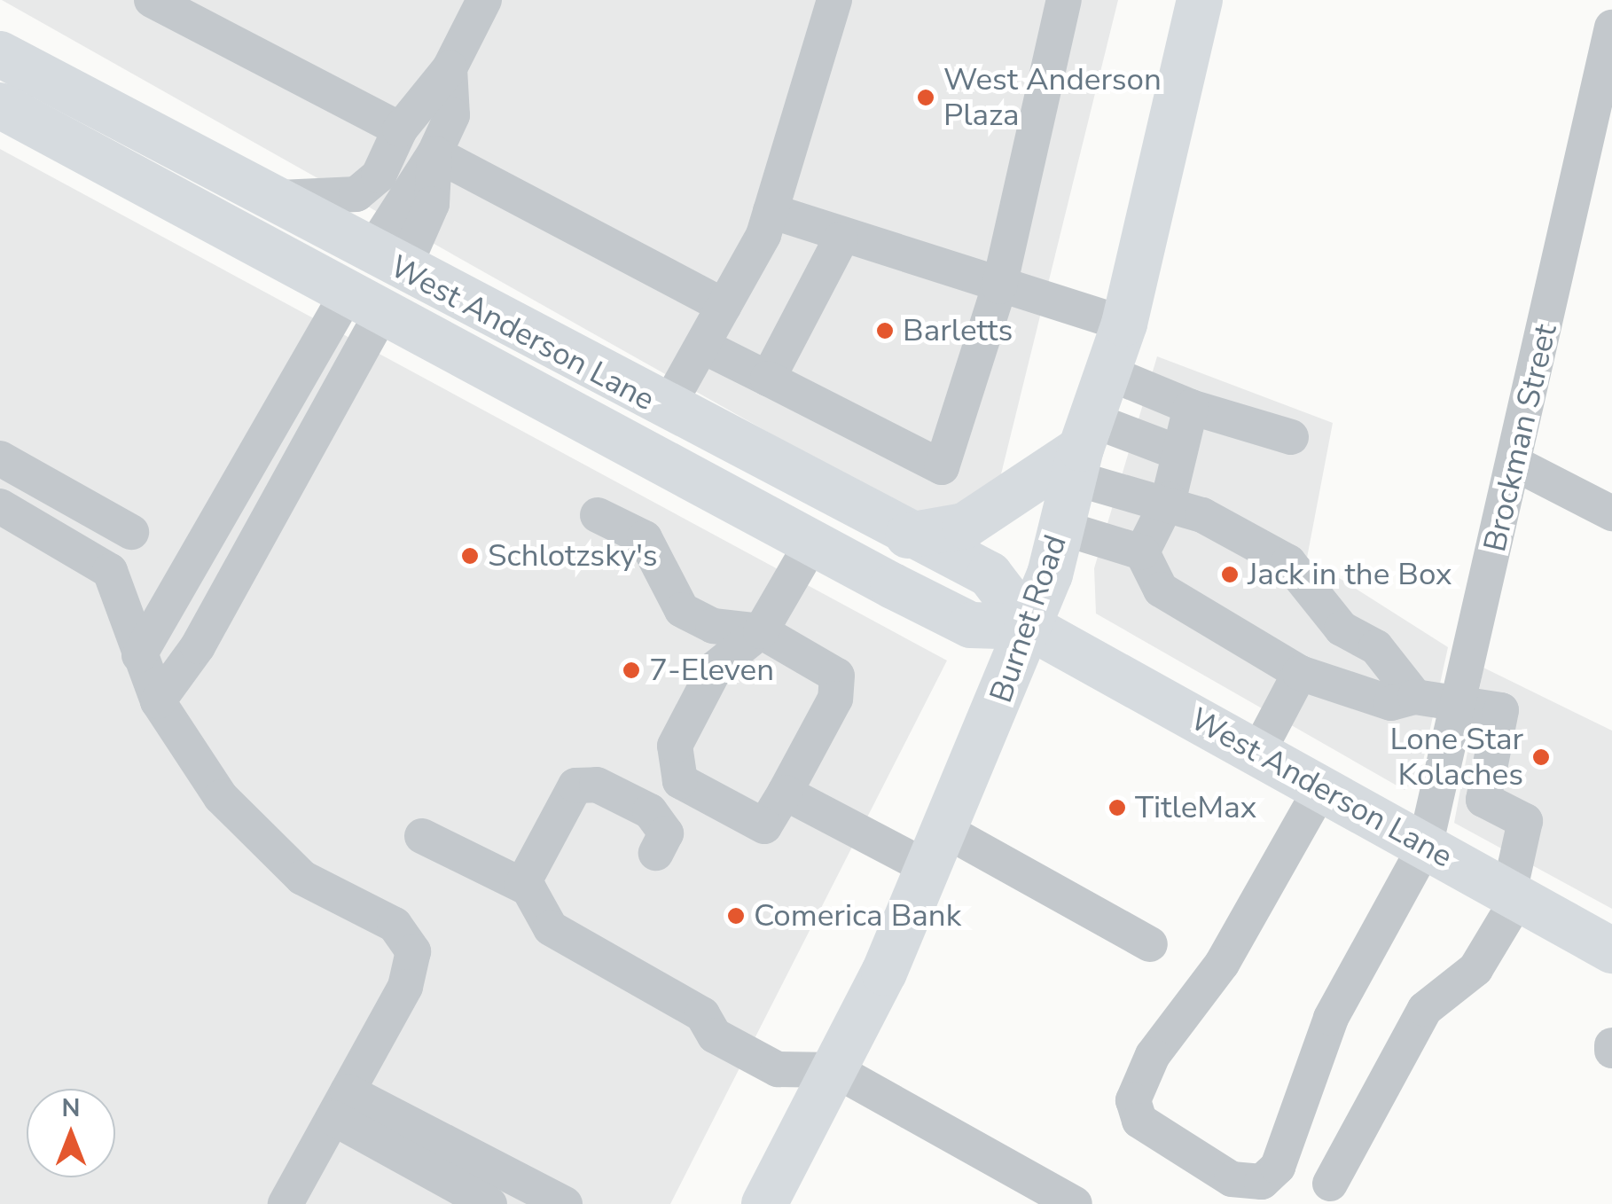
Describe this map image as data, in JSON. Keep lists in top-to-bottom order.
{
  "streets": {
    "main road": ["West Anderson Lane", "Burnet Road"],
    "street": ["Brockman Street"]
  },
  "crossings": [
    ["West Anderson Lane", "Brockman Street"],
    ["West Anderson Lane", "Burnet Road"]
  ],
  "places": [
    "West Anderson Plaza",
    "Barletts",
    "Schlotzsky's",
    "Jack in the Box",
    "7-Eleven",
    "Lone Star Kolaches",
    "TitleMax",
    "Comerica Bank"
  ],
  "north": "top"
}
